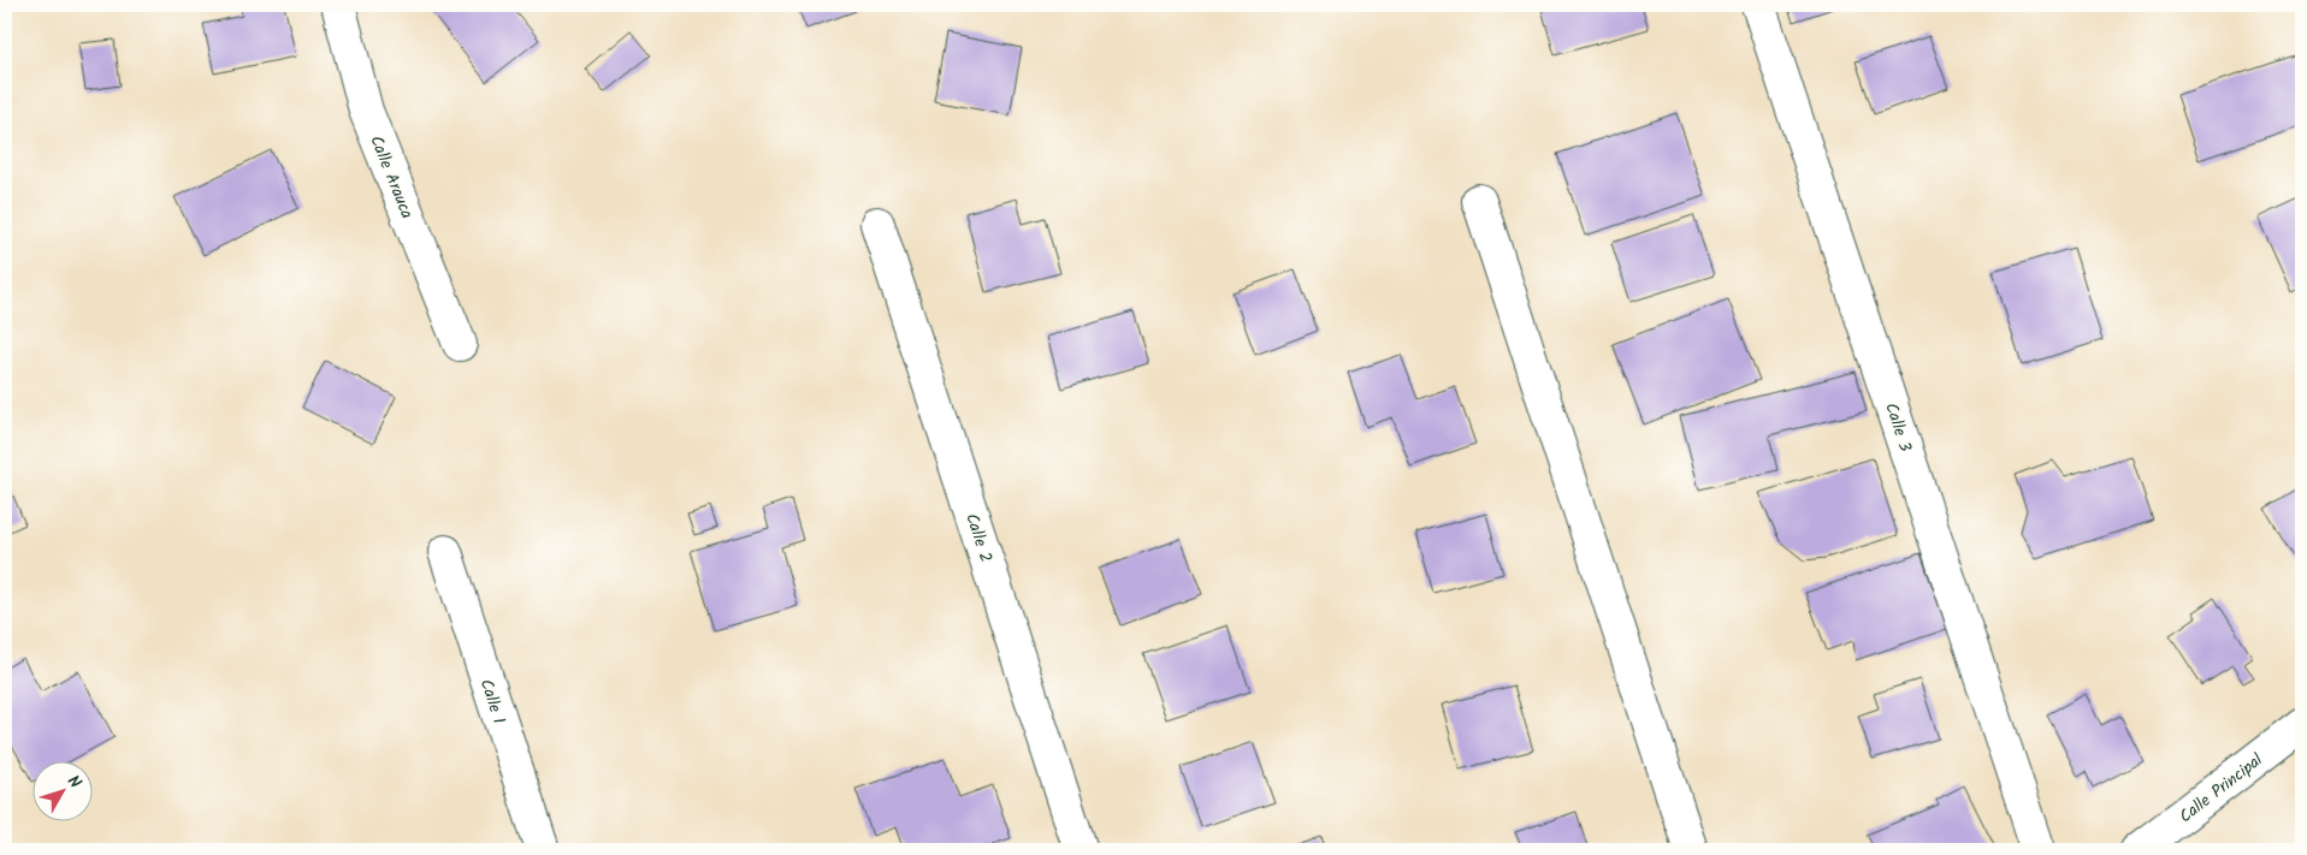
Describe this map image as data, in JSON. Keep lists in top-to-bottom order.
{
  "streets": {
    "street": [
      "Calle Arauca",
      "Calle 3",
      "Calle 2",
      "Calle 1",
      "Calle Principal"
    ]
  },
  "north": "top right"
}
